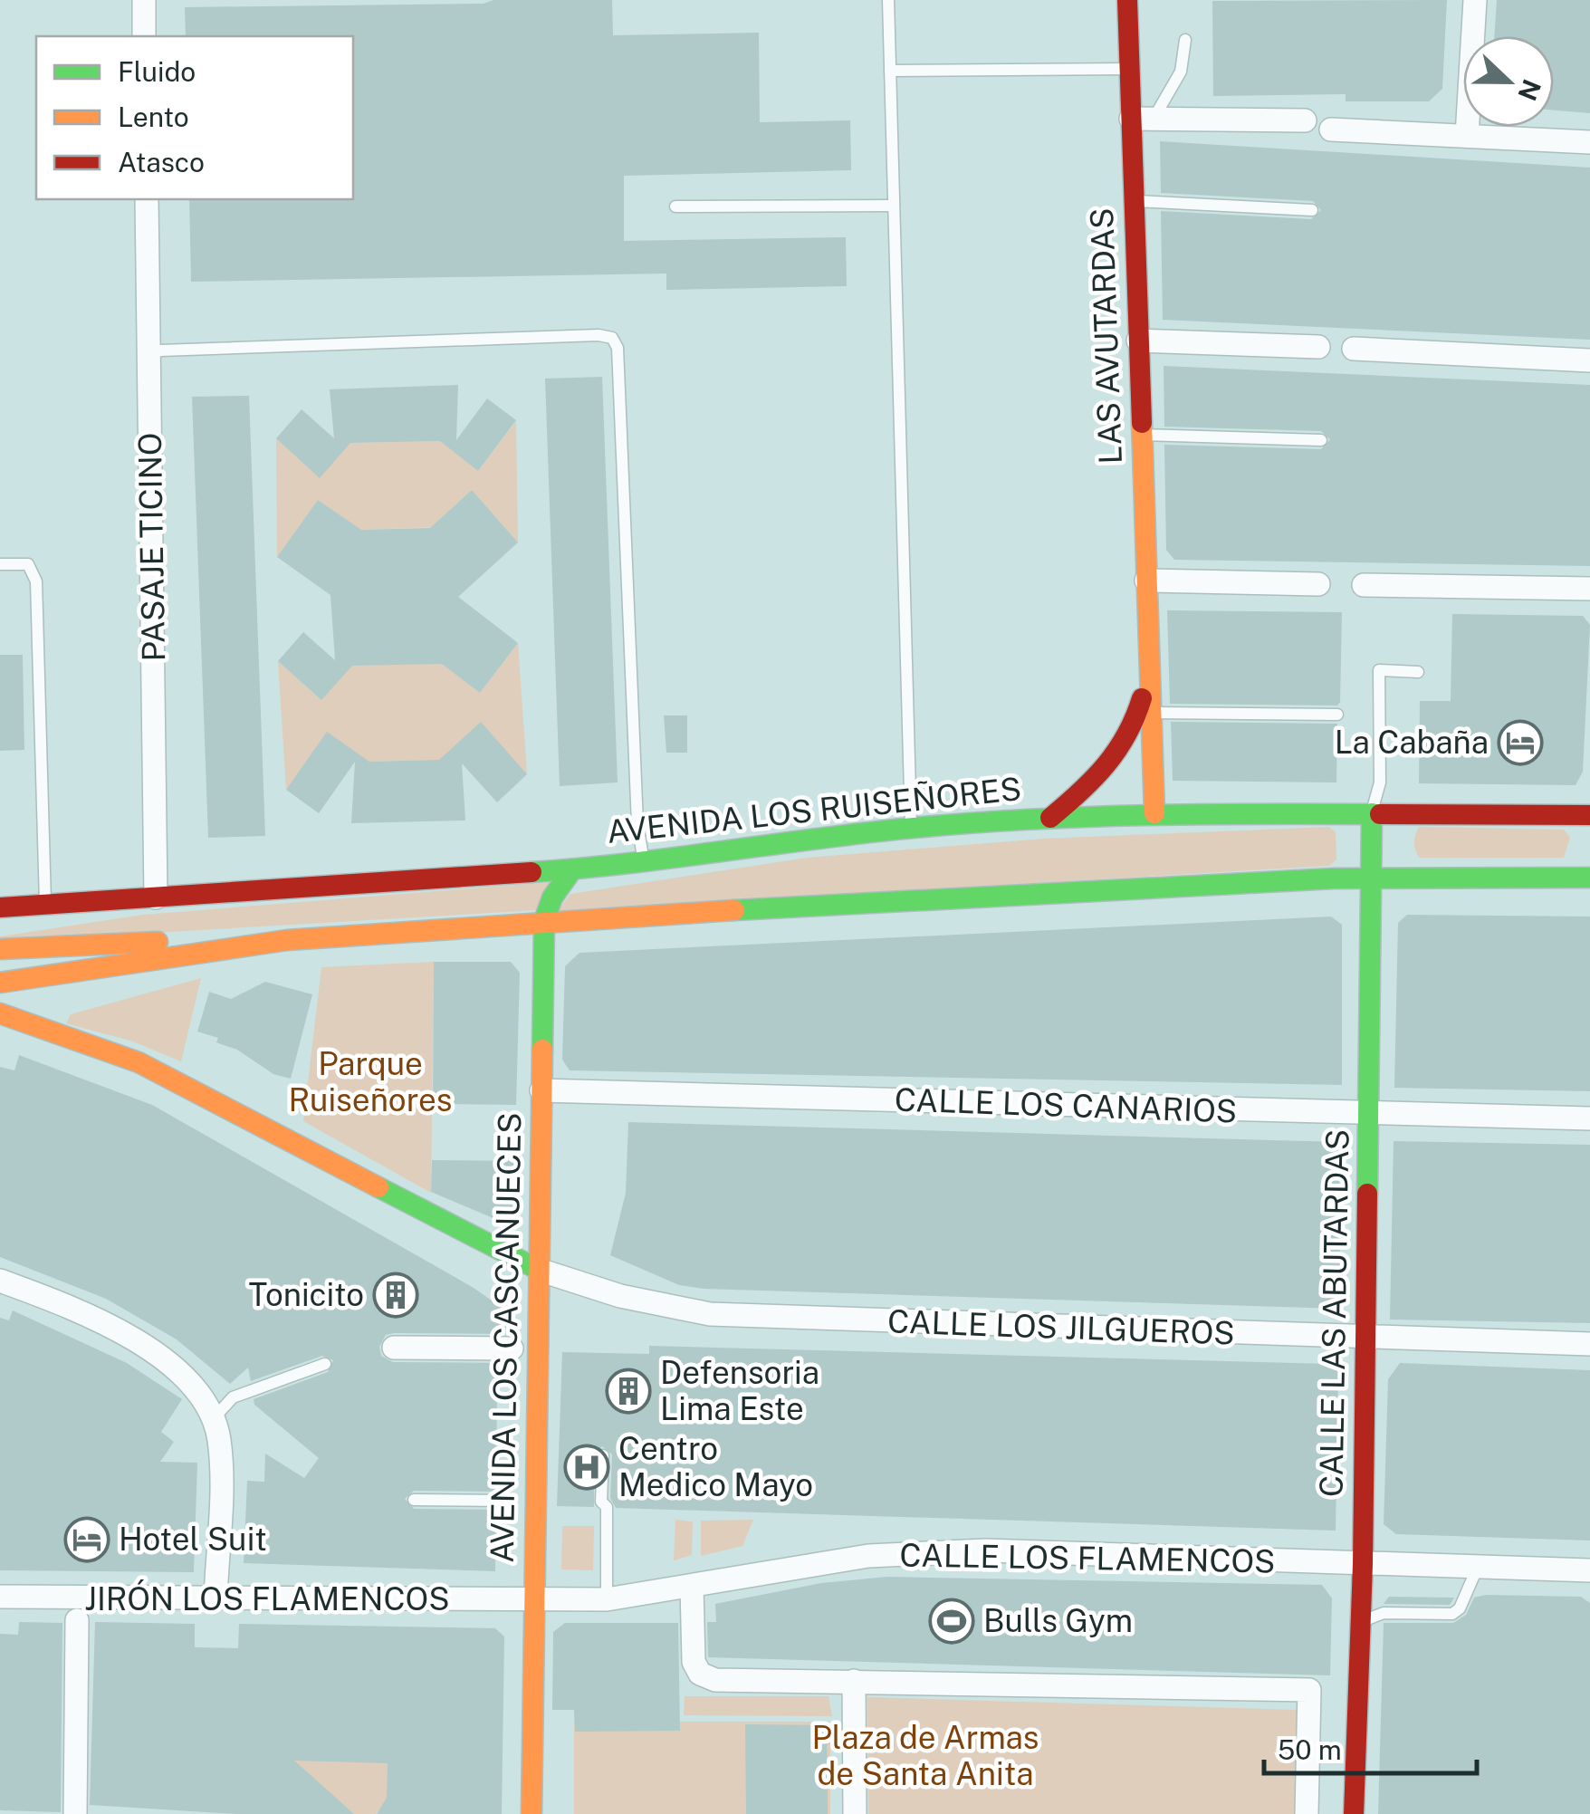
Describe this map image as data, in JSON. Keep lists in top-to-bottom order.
{
  "streets": {
    "main road": [
      "LAS AVUTARDAS",
      "AVENIDA LOS RUISEÑORES",
      "CALLE LAS ABUTARDAS",
      "AVENIDA LOS CASCANUECES"
    ],
    "street": [
      "PASAJE TICINO",
      "CALLE LOS CANARIOS",
      "CALLE LOS JILGUEROS",
      "CALLE LOS FLAMENCOS",
      "JIRÓN LOS FLAMENCOS"
    ]
  },
  "crossings": [
    ["LAS AVUTARDAS", "AVENIDA LOS RUISEÑORES"],
    ["PASAJE TICINO", "AVENIDA LOS RUISEÑORES"],
    ["AVENIDA LOS RUISEÑORES", "CALLE LAS ABUTARDAS"],
    ["AVENIDA LOS RUISEÑORES", "AVENIDA LOS CASCANUECES"],
    ["CALLE LOS CANARIOS", "CALLE LAS ABUTARDAS"],
    ["CALLE LOS CANARIOS", "AVENIDA LOS CASCANUECES"],
    ["CALLE LAS ABUTARDAS", "CALLE LOS JILGUEROS"],
    ["CALLE LAS ABUTARDAS", "CALLE LOS FLAMENCOS"],
    ["CALLE LOS JILGUEROS", "AVENIDA LOS CASCANUECES"],
    ["AVENIDA LOS CASCANUECES", "CALLE LOS FLAMENCOS"],
    ["AVENIDA LOS CASCANUECES", "JIRÓN LOS FLAMENCOS"],
    ["CALLE LOS FLAMENCOS", "JIRÓN LOS FLAMENCOS"]
  ],
  "parks": ["Parque Ruiseñores", "Plaza de Armas de Santa Anita"],
  "places": {
    "hotel": ["La Cabaña", "Hotel Suit"],
    "building": ["Tonicito", "Defensoria Lima Este"],
    "hospital": ["Centro Medico Mayo"],
    "sports": ["Bulls Gym"]
  },
  "legend": ["Fluido", "Lento", "Atasco"],
  "scale_bar": "50 m",
  "north": "right"
}
